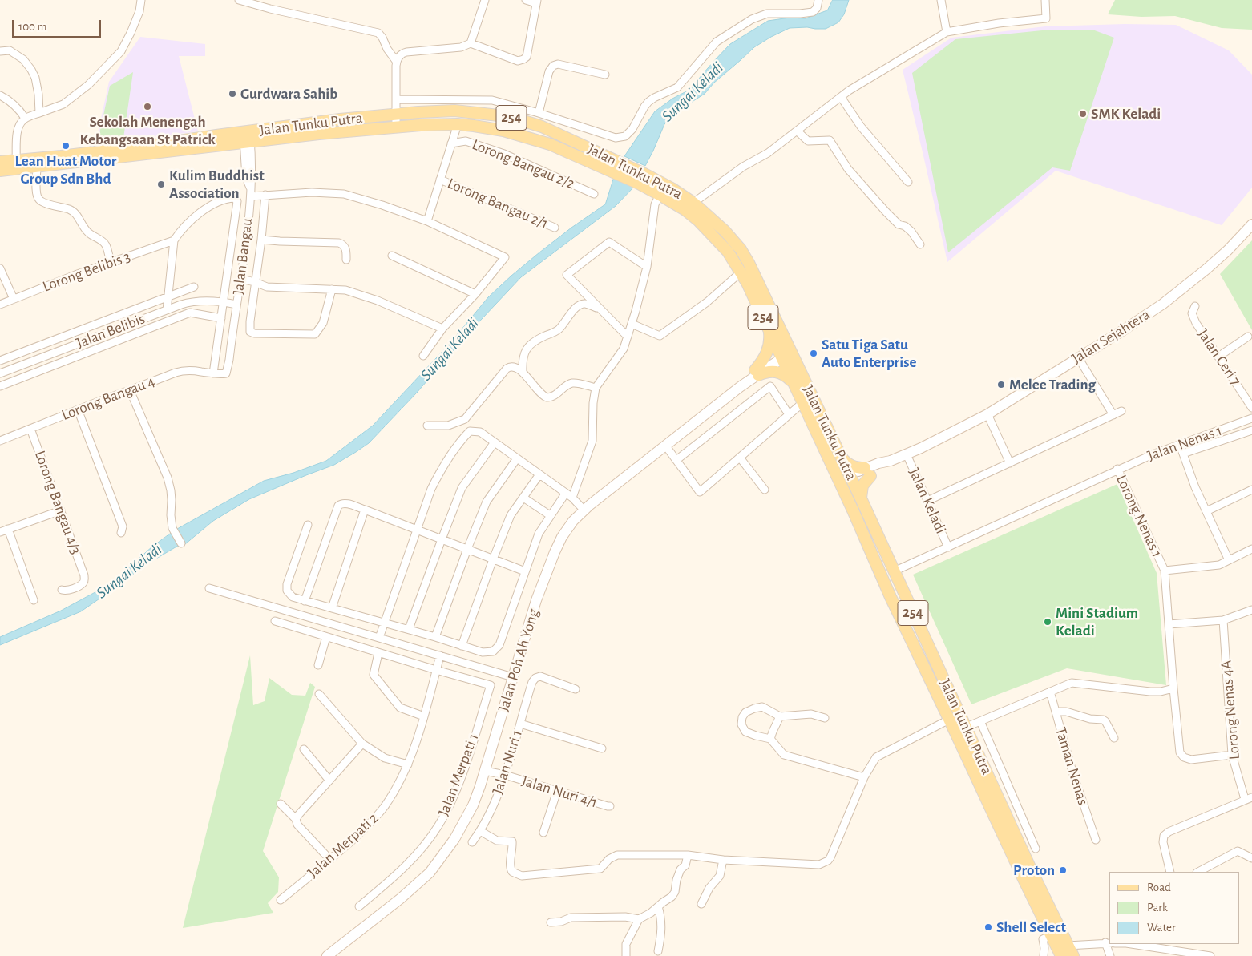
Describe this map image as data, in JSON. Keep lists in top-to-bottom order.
{
  "streets": {
    "main road": [
      "254",
      "Jalan Tunku Putra",
      "Jalan Sejahtera",
      "Jalan Poh Ah Yong"
    ],
    "street": [
      "Lorong Bangau 2/2",
      "Lorong Bangau 2/1",
      "Jalan Bangau",
      "Lorong Belibis 3",
      "Jalan Belibis",
      "Jalan Ceri 7",
      "Lorong Bangau 4",
      "Jalan Nenas 1",
      "Jalan Keladi",
      "Lorong Bangau 4/3",
      "Lorong Nenas 1",
      "Lorong Nenas 4A",
      "Jalan Nuri 1",
      "Taman Nenas",
      "Jalan Merpati 1",
      "Jalan Nuri 4/1",
      "Jalan Merpati 2"
    ]
  },
  "crossings": [
    ["Jalan Tunku Putra", "Jalan Bangau"],
    ["Jalan Tunku Putra", "Jalan Sejahtera"],
    ["Jalan Tunku Putra", "Lorong Nenas 1"],
    ["Jalan Tunku Putra", "Jalan Poh Ah Yong"],
    ["Jalan Bangau", "Jalan Belibis"],
    ["Jalan Bangau", "Lorong Bangau 4"],
    ["Jalan Sejahtera", "Jalan Keladi"],
    ["Lorong Bangau 4", "Lorong Bangau 4/3"],
    ["Jalan Nenas 1", "Lorong Nenas 1"],
    ["Jalan Keladi", "Lorong Nenas 1"],
    ["Lorong Nenas 1", "Lorong Nenas 4A"],
    ["Jalan Poh Ah Yong", "Jalan Nuri 4/1"],
    ["Jalan Nuri 1", "Jalan Nuri 4/1"],
    ["Jalan Merpati 1", "Jalan Merpati 2"]
  ],
  "water": ["Sungai Keladi"],
  "places": [
    "Gurdwara Sahib",
    "Sekolah Menengah Kebangsaan St Patrick",
    "SMK Keladi",
    "Lean Huat Motor Group Sdn Bhd",
    "Kulim Buddhist Association",
    "Satu Tiga Satu Auto Enterprise",
    "Melee Trading",
    "Mini Stadium Keladi",
    "Proton",
    "Shell Select"
  ],
  "legend": ["Road", "Park", "Water"],
  "scale_bar": "100 m"
}
